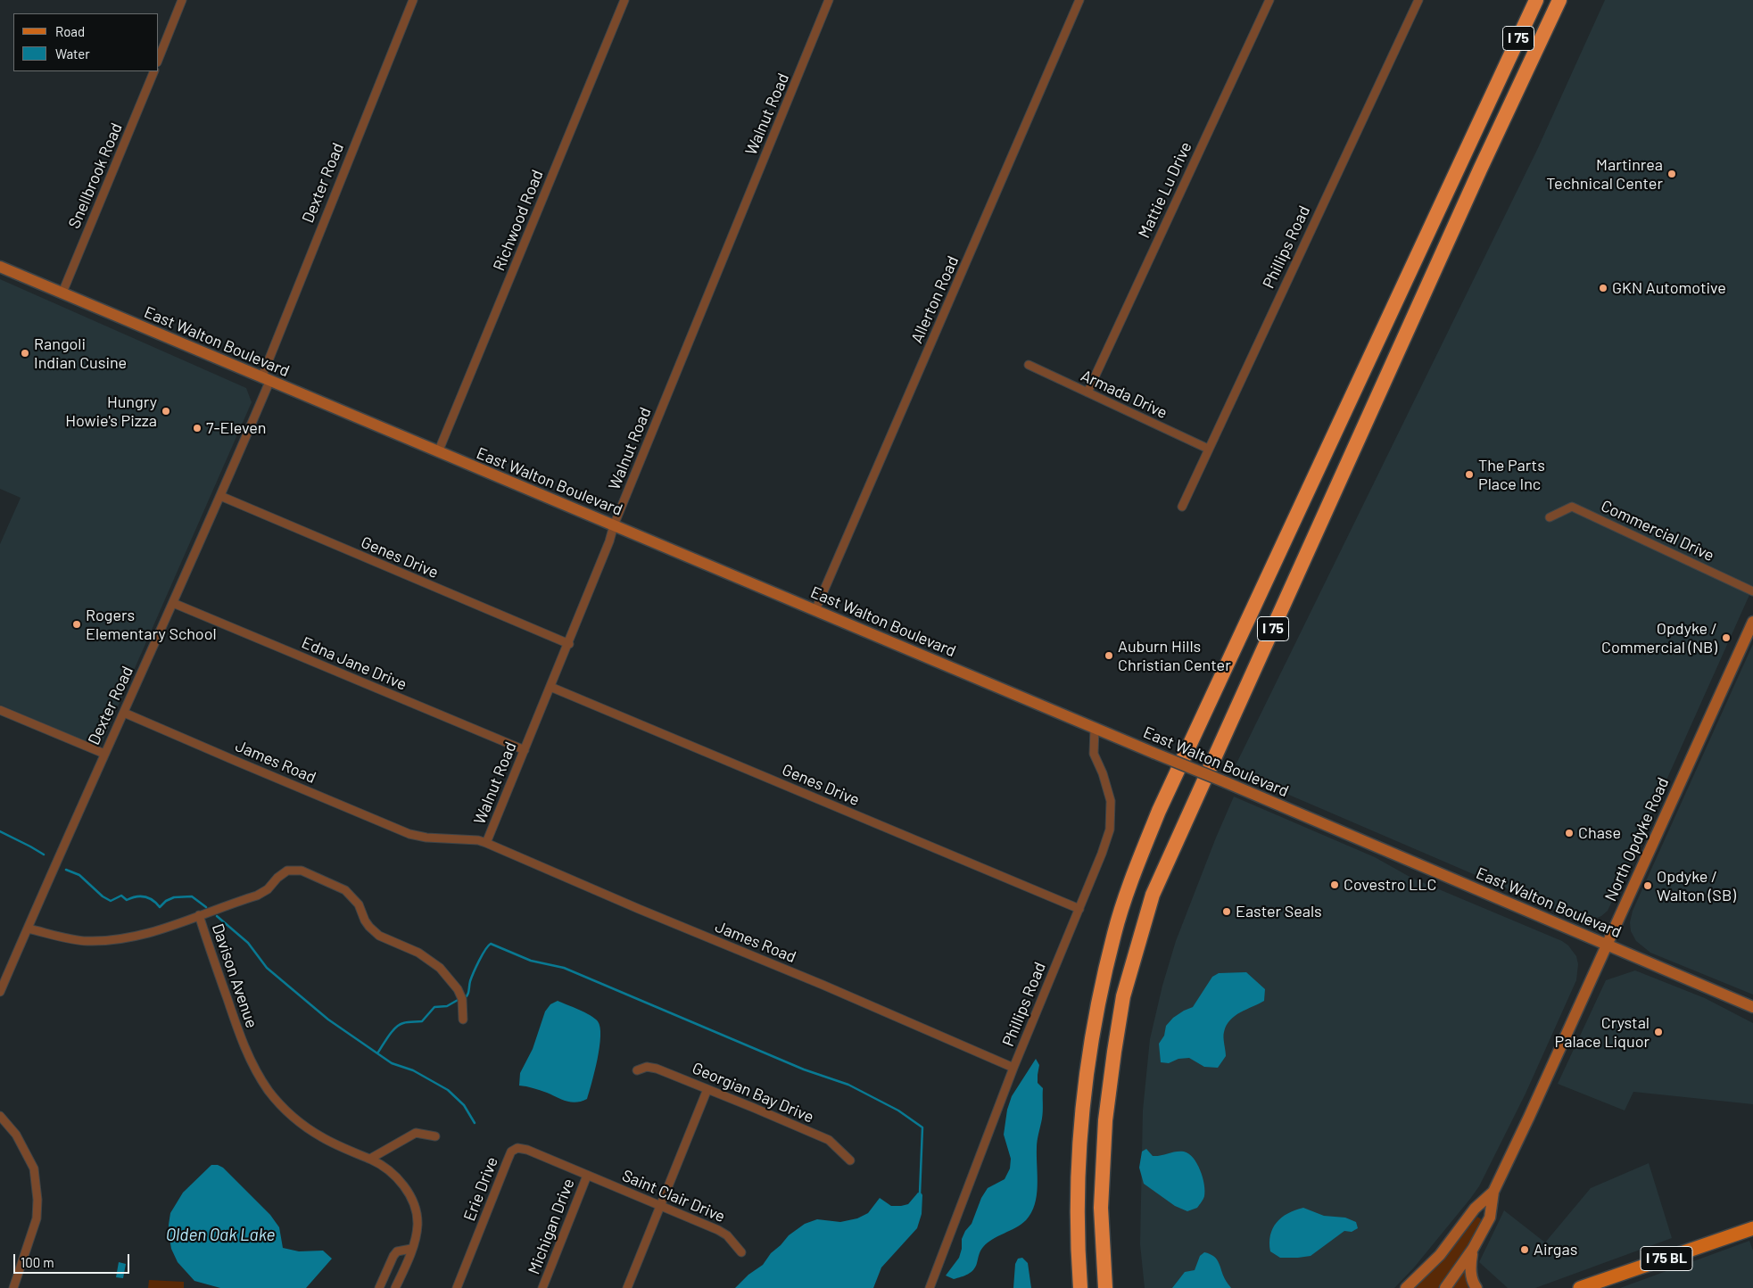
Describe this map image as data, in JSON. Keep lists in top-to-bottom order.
{
  "streets": {
    "highway": ["I 75"],
    "main road": ["East Walton Boulevard", "North Opdyke Road", "I 75 BL"],
    "street": [
      "Walnut Road",
      "Snellbrook Road",
      "Dexter Road",
      "Mattie Lu Drive",
      "Richwood Road",
      "Phillips Road",
      "Allerton Road",
      "Armada Drive",
      "Commercial Drive",
      "Genes Drive",
      "Edna Jane Drive",
      "James Road",
      "Davison Avenue",
      "Georgian Bay Drive",
      "Erie Drive",
      "Saint Clair Drive",
      "Michigan Drive"
    ]
  },
  "crossings": [
    ["Walnut Road", "East Walton Boulevard"],
    ["Walnut Road", "Genes Drive"],
    ["Walnut Road", "Edna Jane Drive"],
    ["Walnut Road", "James Road"],
    ["Snellbrook Road", "East Walton Boulevard"],
    ["Dexter Road", "East Walton Boulevard"],
    ["Dexter Road", "Genes Drive"],
    ["Dexter Road", "Edna Jane Drive"],
    ["Dexter Road", "James Road"],
    ["Dexter Road", "Davison Avenue"],
    ["Mattie Lu Drive", "Armada Drive"],
    ["Richwood Road", "East Walton Boulevard"],
    ["Phillips Road", "East Walton Boulevard"],
    ["Phillips Road", "Armada Drive"],
    ["Phillips Road", "Genes Drive"],
    ["Phillips Road", "James Road"],
    ["Allerton Road", "East Walton Boulevard"],
    ["East Walton Boulevard", "North Opdyke Road"],
    ["Erie Drive", "Saint Clair Drive"],
    ["Erie Drive", "Michigan Drive"],
    ["Saint Clair Drive", "Michigan Drive"]
  ],
  "water": ["Olden Oak Lake"],
  "places": [
    "Martinrea Technical Center",
    "GKN Automotive",
    "Rangoli Indian Cusine",
    "Hungry Howie's Pizza",
    "7-Eleven",
    "The Parts Place Inc",
    "Rogers Elementary School",
    "Opdyke / Commercial (NB)",
    "Auburn Hills Christian Center",
    "Chase",
    "Covestro LLC",
    "Opdyke / Walton (SB)",
    "Easter Seals",
    "Crystal Palace Liquor",
    "Airgas"
  ],
  "legend": ["Road", "Water"],
  "scale_bar": "100 m"
}
